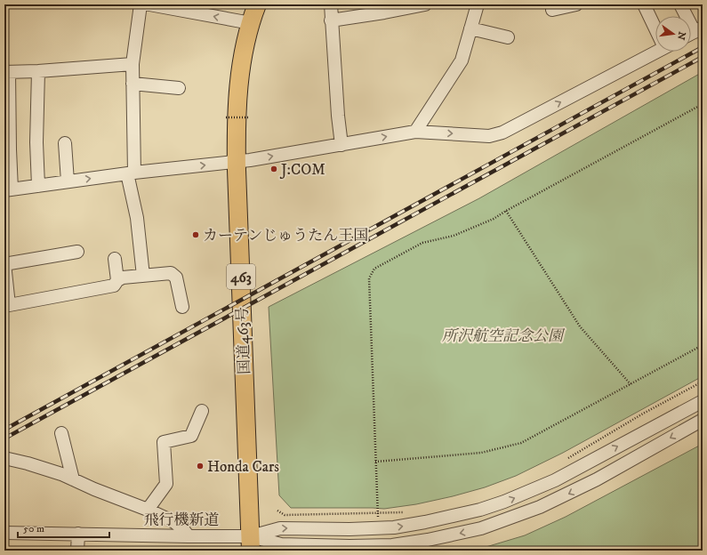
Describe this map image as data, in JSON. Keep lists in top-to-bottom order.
{
  "streets": {
    "highway": ["463", "国道463号"],
    "street": ["飛行機新道"]
  },
  "crossings": [
    ["国道463号", "飛行機新道"]
  ],
  "parks": ["所沢航空記念公園"],
  "places": ["J:COM", "カーテンじゅうたん王国", "Honda Cars"],
  "scale_bar": "50 m",
  "north": "right"
}
